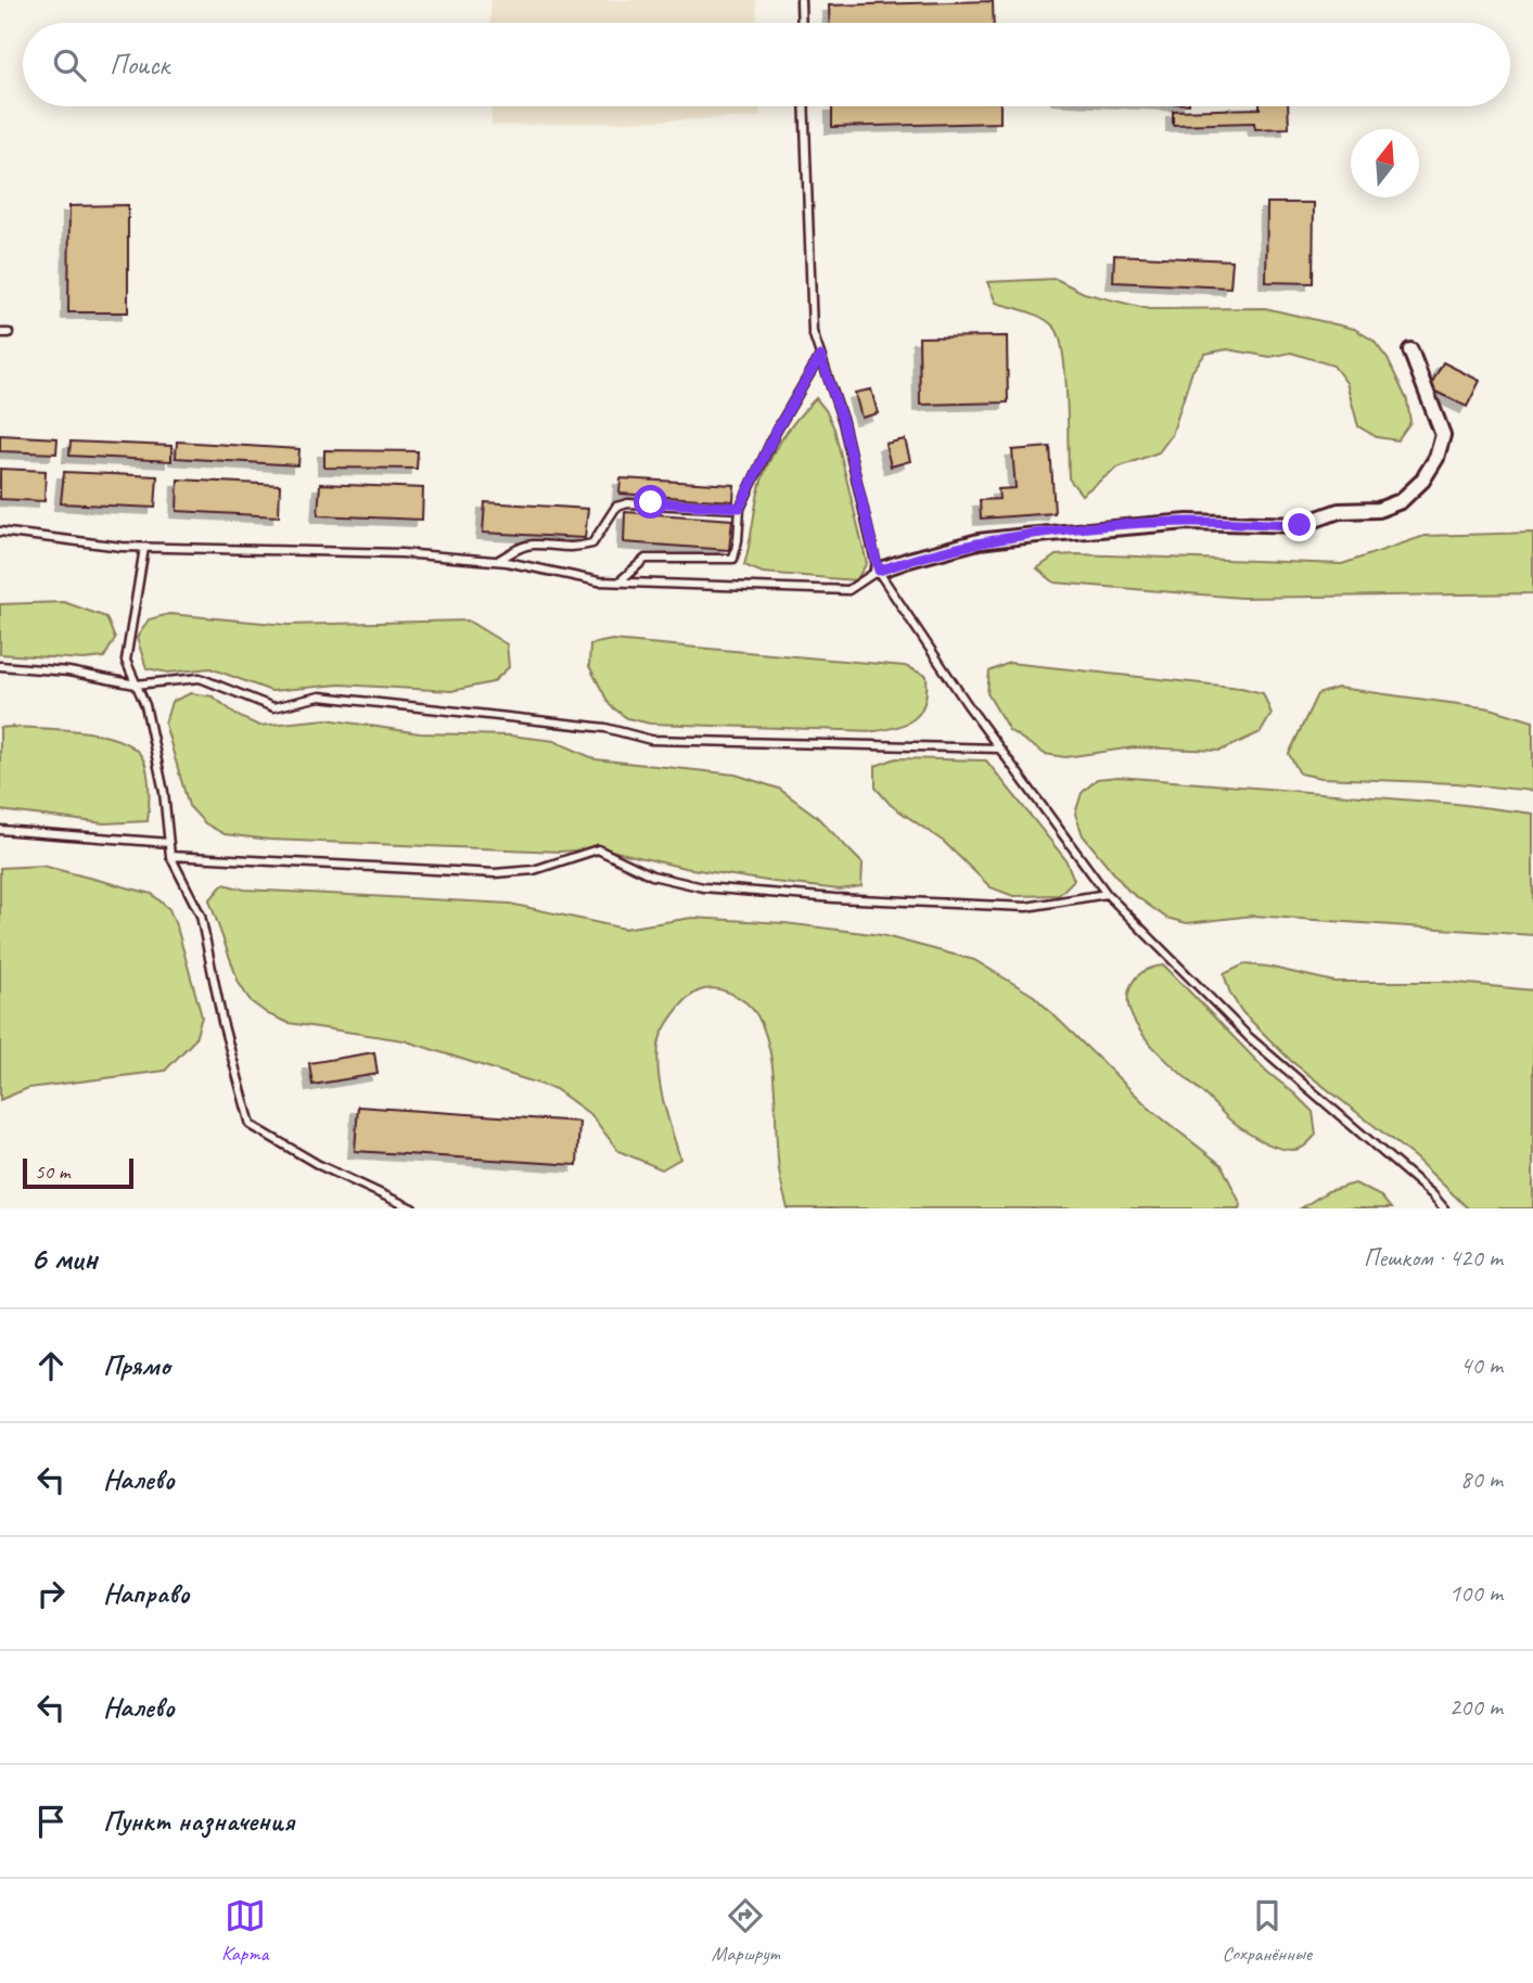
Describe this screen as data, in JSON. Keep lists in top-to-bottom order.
{
  "scale_bar": "50 m",
  "north": "top",
  "page": {
    "search": "Поиск",
    "scale": "50 m",
    "heading": ["6 мин", "Пешком · 420 m"],
    "list": [
      ["Прямо", "40 m"],
      ["Налево", "80 m"],
      ["Направо", "100 m"],
      ["Налево", "200 m"],
      "Пункт назначения"
    ],
    "nav": ["Карта", "Маршрут", "Сохранённые"]
  }
}
